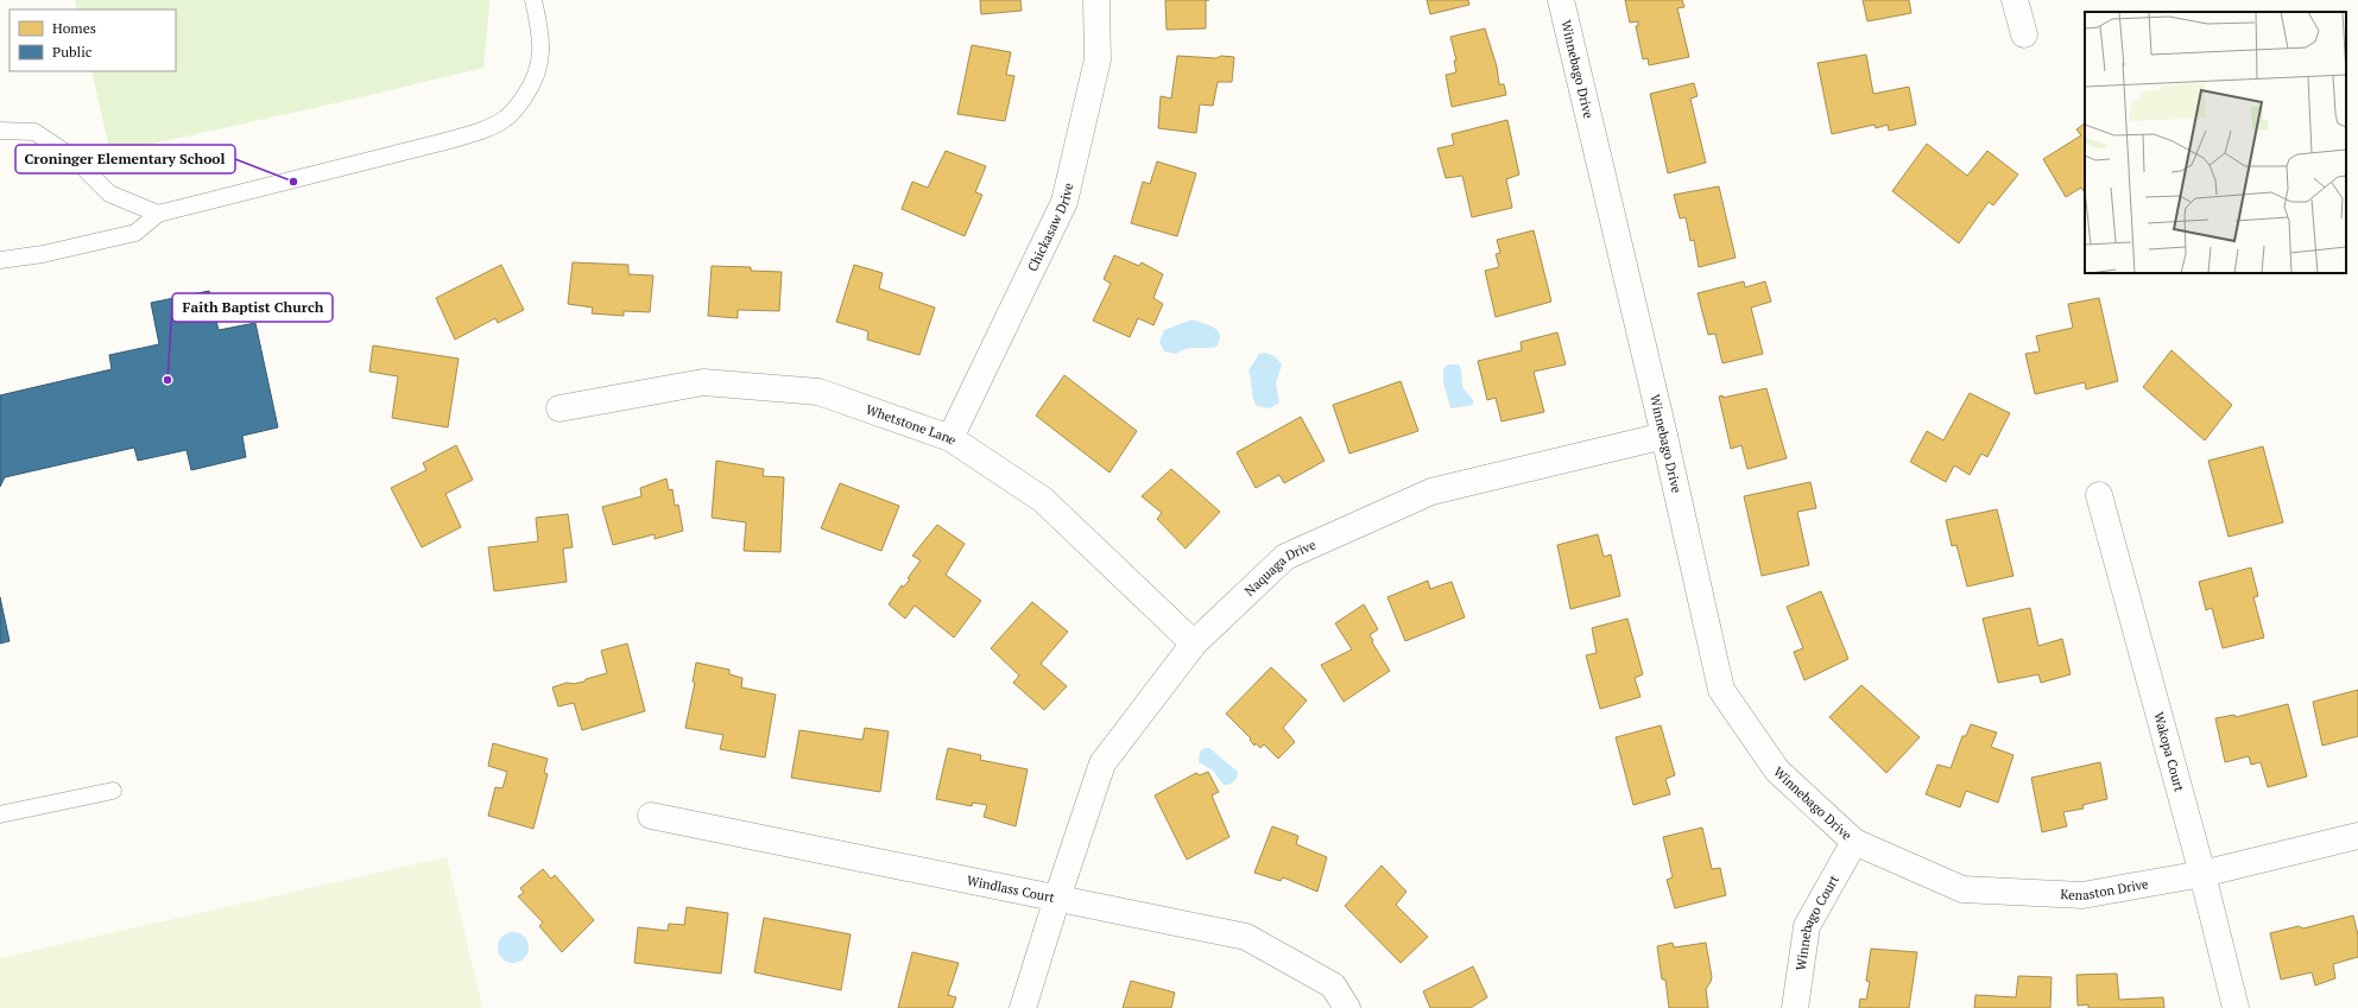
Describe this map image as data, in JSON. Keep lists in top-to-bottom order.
{
  "streets": {
    "street": [
      "Winnebago Drive",
      "Chickasaw Drive",
      "Whetstone Lane",
      "Naquaga Drive",
      "Wakopa Court",
      "Windlass Court",
      "Kenaston Drive",
      "Winnebago Court"
    ]
  },
  "crossings": [
    ["Winnebago Drive", "Naquaga Drive"],
    ["Winnebago Drive", "Kenaston Drive"],
    ["Winnebago Drive", "Winnebago Court"],
    ["Chickasaw Drive", "Whetstone Lane"],
    ["Whetstone Lane", "Naquaga Drive"],
    ["Naquaga Drive", "Windlass Court"],
    ["Wakopa Court", "Kenaston Drive"],
    ["Kenaston Drive", "Winnebago Court"]
  ],
  "places": ["Croninger Elementary School", "Faith Baptist Church"],
  "legend": ["Homes", "Public"]
}
